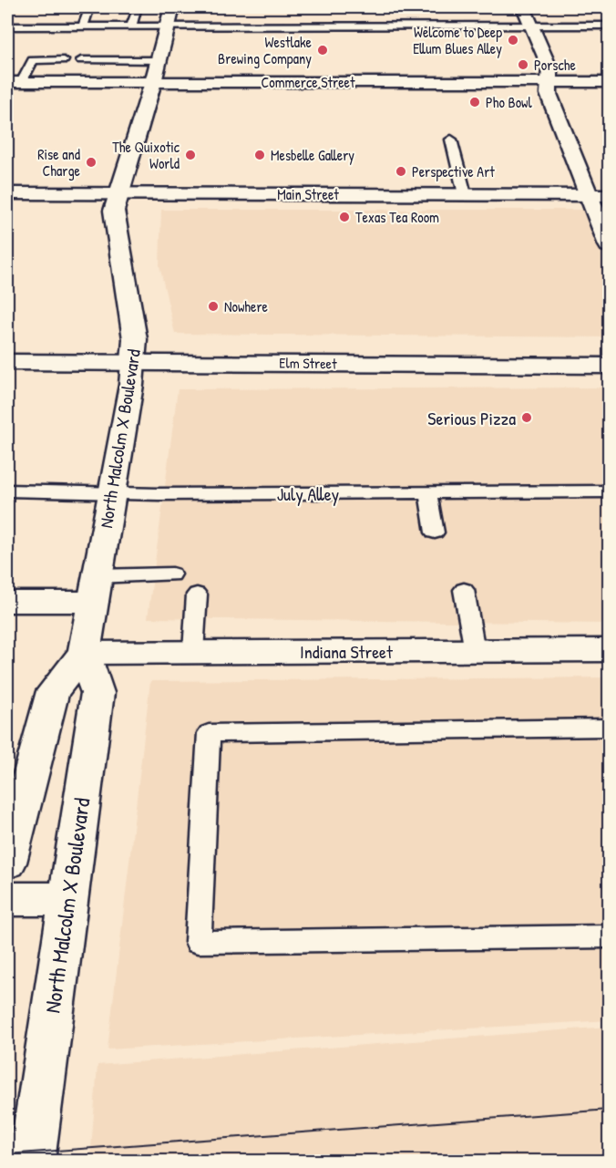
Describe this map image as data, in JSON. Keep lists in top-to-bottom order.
{
  "streets": {
    "street": [
      "Commerce Street",
      "Main Street",
      "Elm Street",
      "North Malcolm X Boulevard",
      "Indiana Street"
    ],
    "lane": ["July Alley"]
  },
  "crossings": [
    ["Commerce Street", "North Malcolm X Boulevard"],
    ["Main Street", "North Malcolm X Boulevard"],
    ["Elm Street", "North Malcolm X Boulevard"],
    ["North Malcolm X Boulevard", "July Alley"],
    ["North Malcolm X Boulevard", "Indiana Street"]
  ],
  "places": [
    "Welcome to Deep Ellum Blues Alley",
    "Westlake Brewing Company",
    "Porsche",
    "Pho Bowl",
    "The Quixotic World",
    "Mesbelle Gallery",
    "Rise and Charge",
    "Perspective Art",
    "Texas Tea Room",
    "Nowhere",
    "Serious Pizza"
  ]
}
